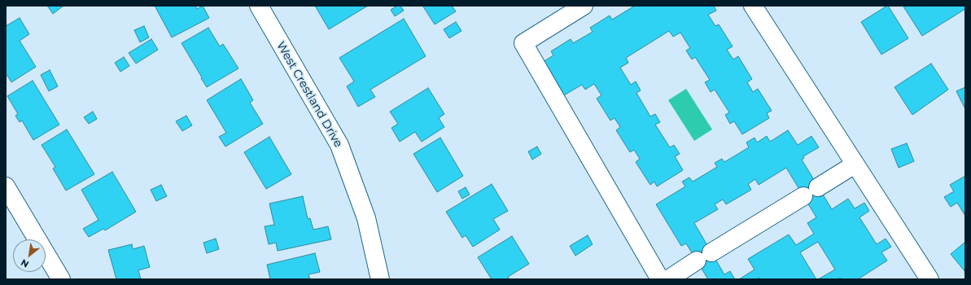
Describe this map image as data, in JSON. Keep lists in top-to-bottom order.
{
  "streets": {
    "street": ["West Crestland Drive"]
  },
  "north": "bottom left"
}
